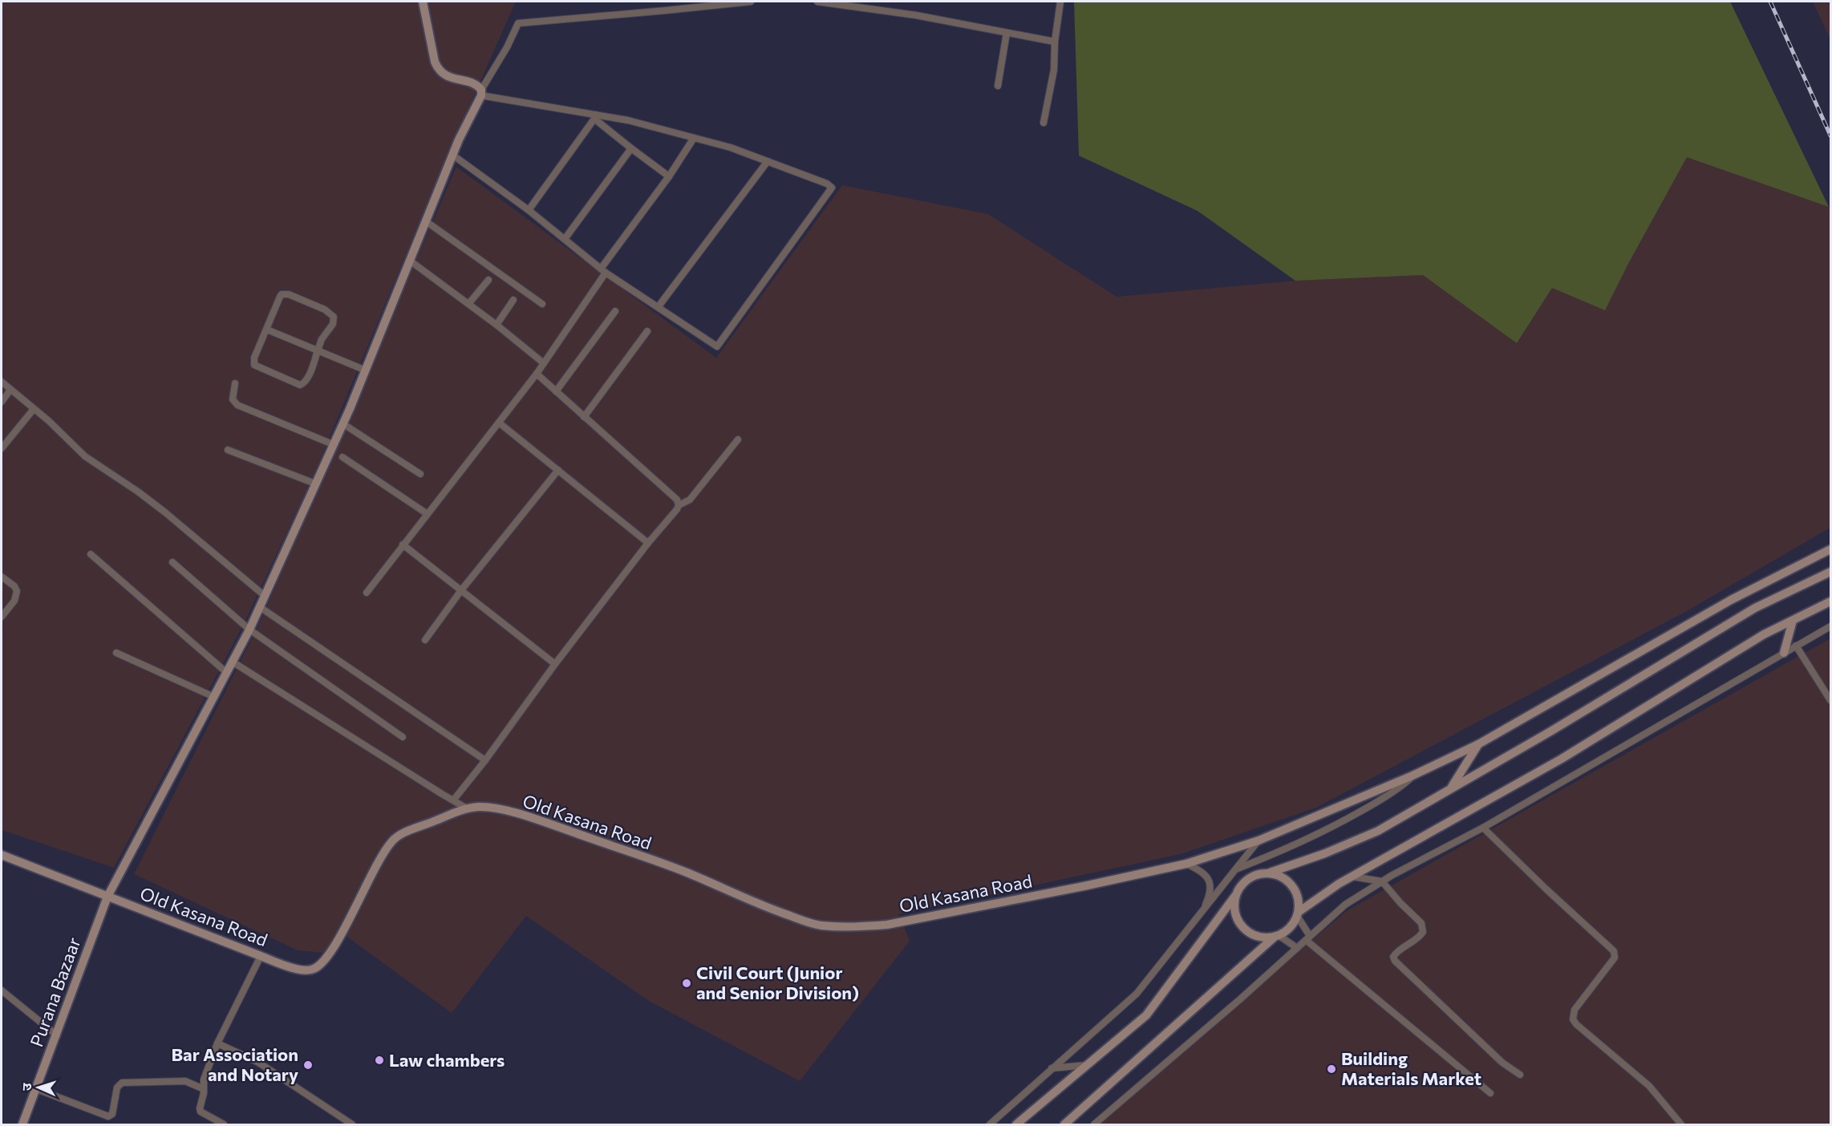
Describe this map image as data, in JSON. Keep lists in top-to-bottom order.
{
  "streets": {
    "street": ["Old Kasana Road", "Purana Bazaar"]
  },
  "crossings": [
    ["Old Kasana Road", "Purana Bazaar"]
  ],
  "places": [
    "Civil Court (Junior and Senior Division)",
    "Law chambers",
    "Bar Association and Notary",
    "Building Materials Market"
  ],
  "north": "left"
}
